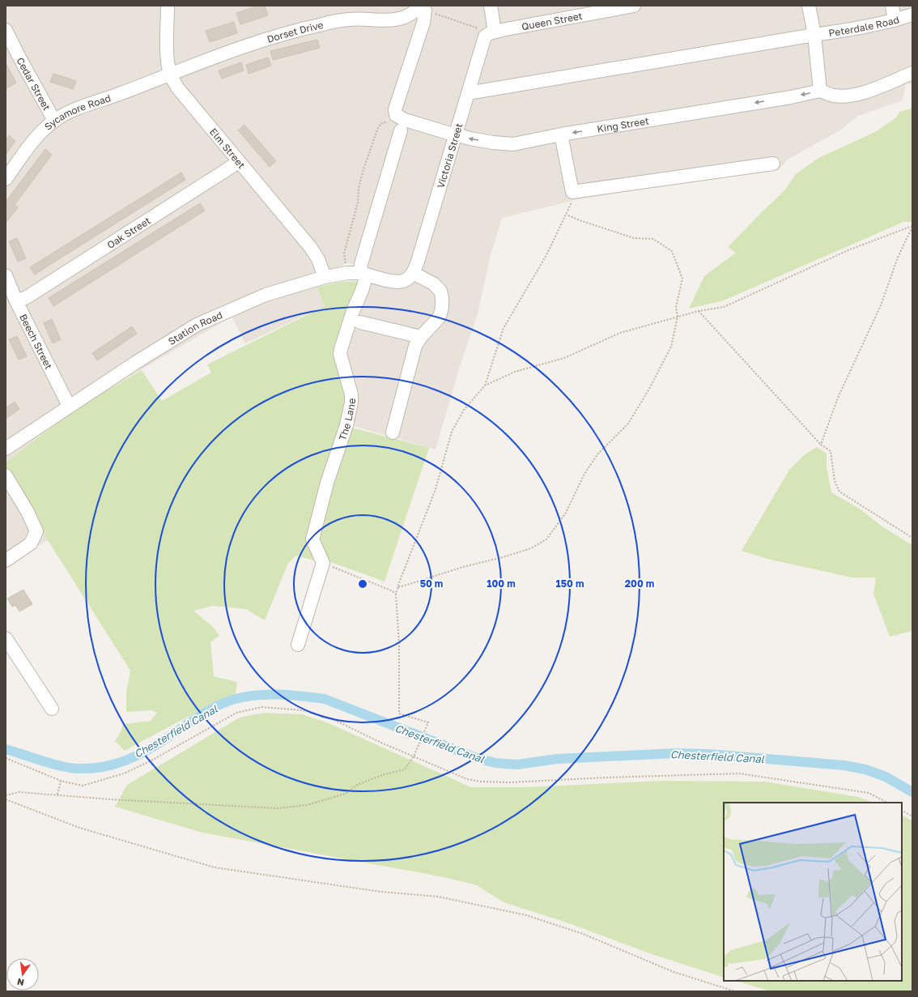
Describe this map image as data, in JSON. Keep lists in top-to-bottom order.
{
  "streets": {
    "street": [
      "Queen Street",
      "Peterdale Road",
      "Dorset Drive",
      "Cedar Street",
      "Sycamore Road",
      "King Street",
      "Elm Street",
      "Victoria Street",
      "Oak Street",
      "Station Road",
      "Beech Street",
      "The Lane"
    ]
  },
  "crossings": [
    ["Queen Street", "Victoria Street"],
    ["Peterdale Road", "Victoria Street"],
    ["Dorset Drive", "Sycamore Road"],
    ["Dorset Drive", "Elm Street"],
    ["Cedar Street", "Sycamore Road"],
    ["Sycamore Road", "Elm Street"],
    ["King Street", "Victoria Street"],
    ["Elm Street", "Oak Street"],
    ["Elm Street", "Station Road"],
    ["Victoria Street", "Station Road"],
    ["Oak Street", "Beech Street"],
    ["Station Road", "Beech Street"],
    ["Station Road", "The Lane"]
  ],
  "water": ["Chesterfield Canal"],
  "north": "bottom",
  "rings": [
    "50 m",
    "100 m",
    "150 m",
    "200 m"
  ]
}
